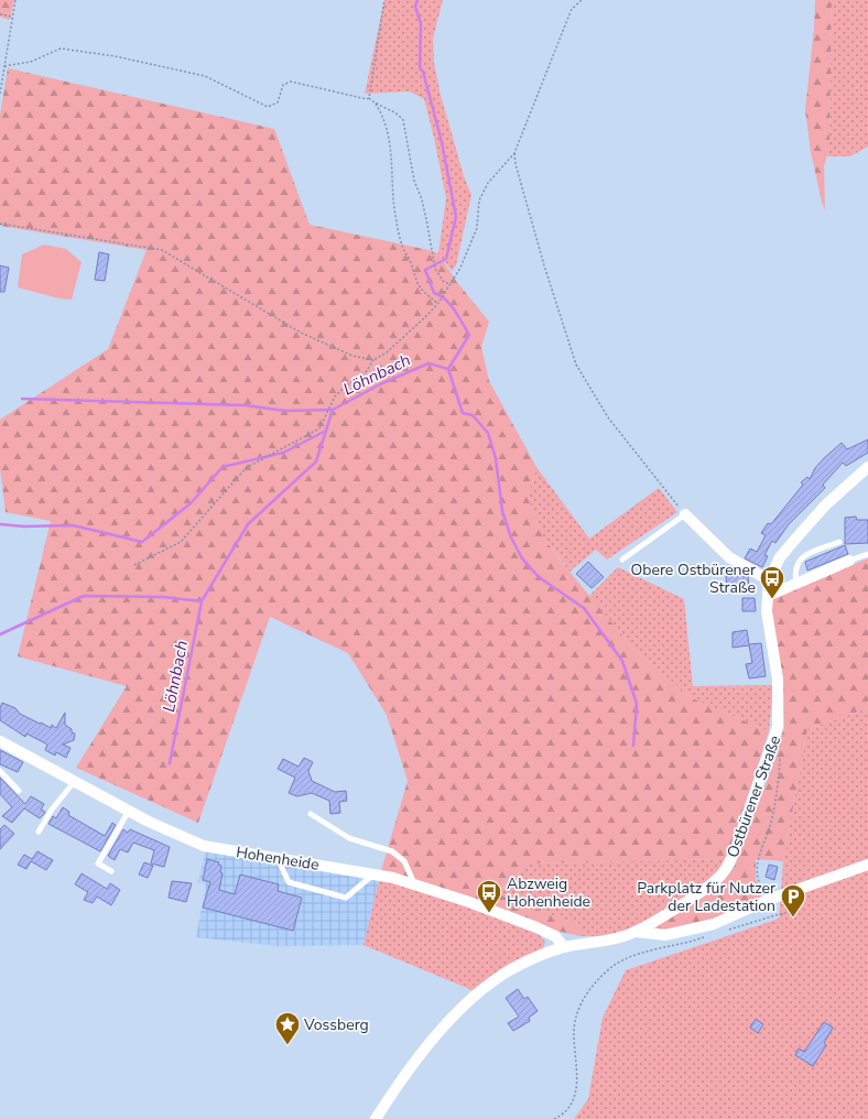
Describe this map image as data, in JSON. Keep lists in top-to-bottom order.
{
  "streets": {
    "street": ["Ostbürener Straße", "Hohenheide"]
  },
  "crossings": [
    ["Ostbürener Straße", "Hohenheide"]
  ],
  "water": ["Löhnbach"],
  "places": {
    "bus stop": ["Obere Ostbürener Straße", "Abzweig Hohenheide"],
    "parking": ["Parkplatz für Nutzer der Ladestation"],
    "place": ["Vossberg"]
  }
}
